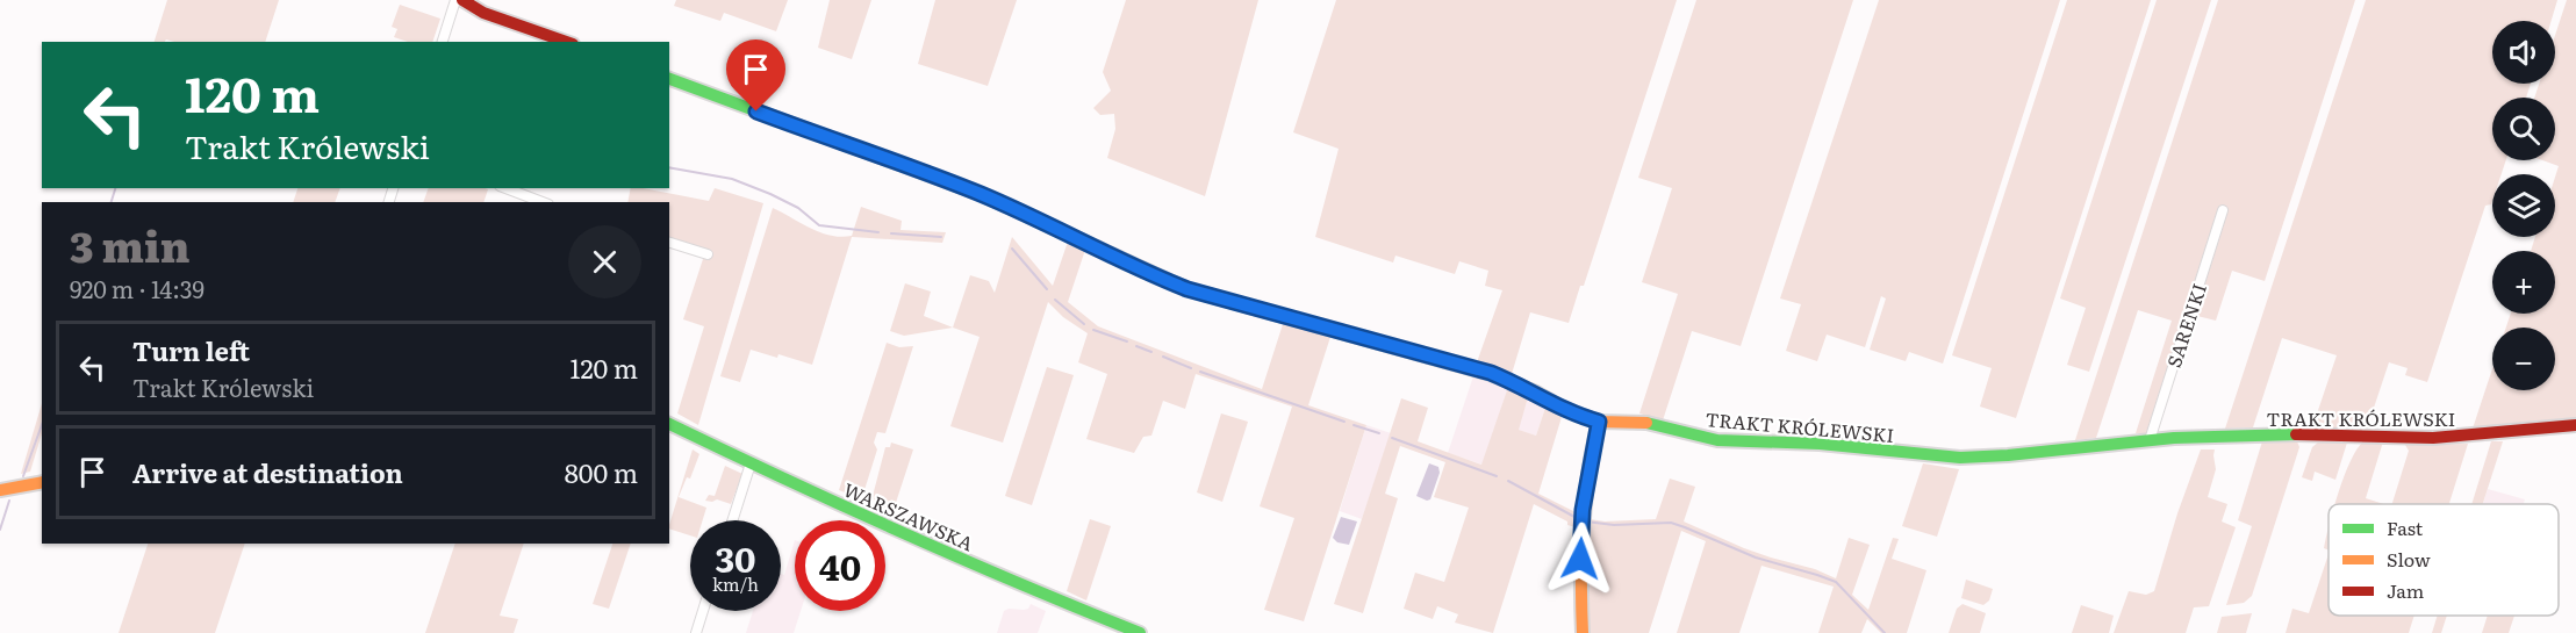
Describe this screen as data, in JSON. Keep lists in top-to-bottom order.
{
  "streets": {
    "street": ["SARENKI", "TRAKT KRÓLEWSKI", "WARSZAWSKA"]
  },
  "crossings": [
    ["SARENKI", "TRAKT KRÓLEWSKI"]
  ],
  "legend": ["Fast", "Slow", "Jam"],
  "page": {
    "map_buttons": ["+", "−"],
    "turn": ["120 m", "Trakt Królewski"],
    "heading": ["3 min", "920 m · 14:39"],
    "list": [
      {
        "name": "Turn left",
        "note": "Trakt Królewski",
        "value": "120 m"
      },
      {
        "name": "Arrive at destination",
        "value": "800 m"
      }
    ],
    "speed": "30 km/h",
    "limit": "40"
  }
}
